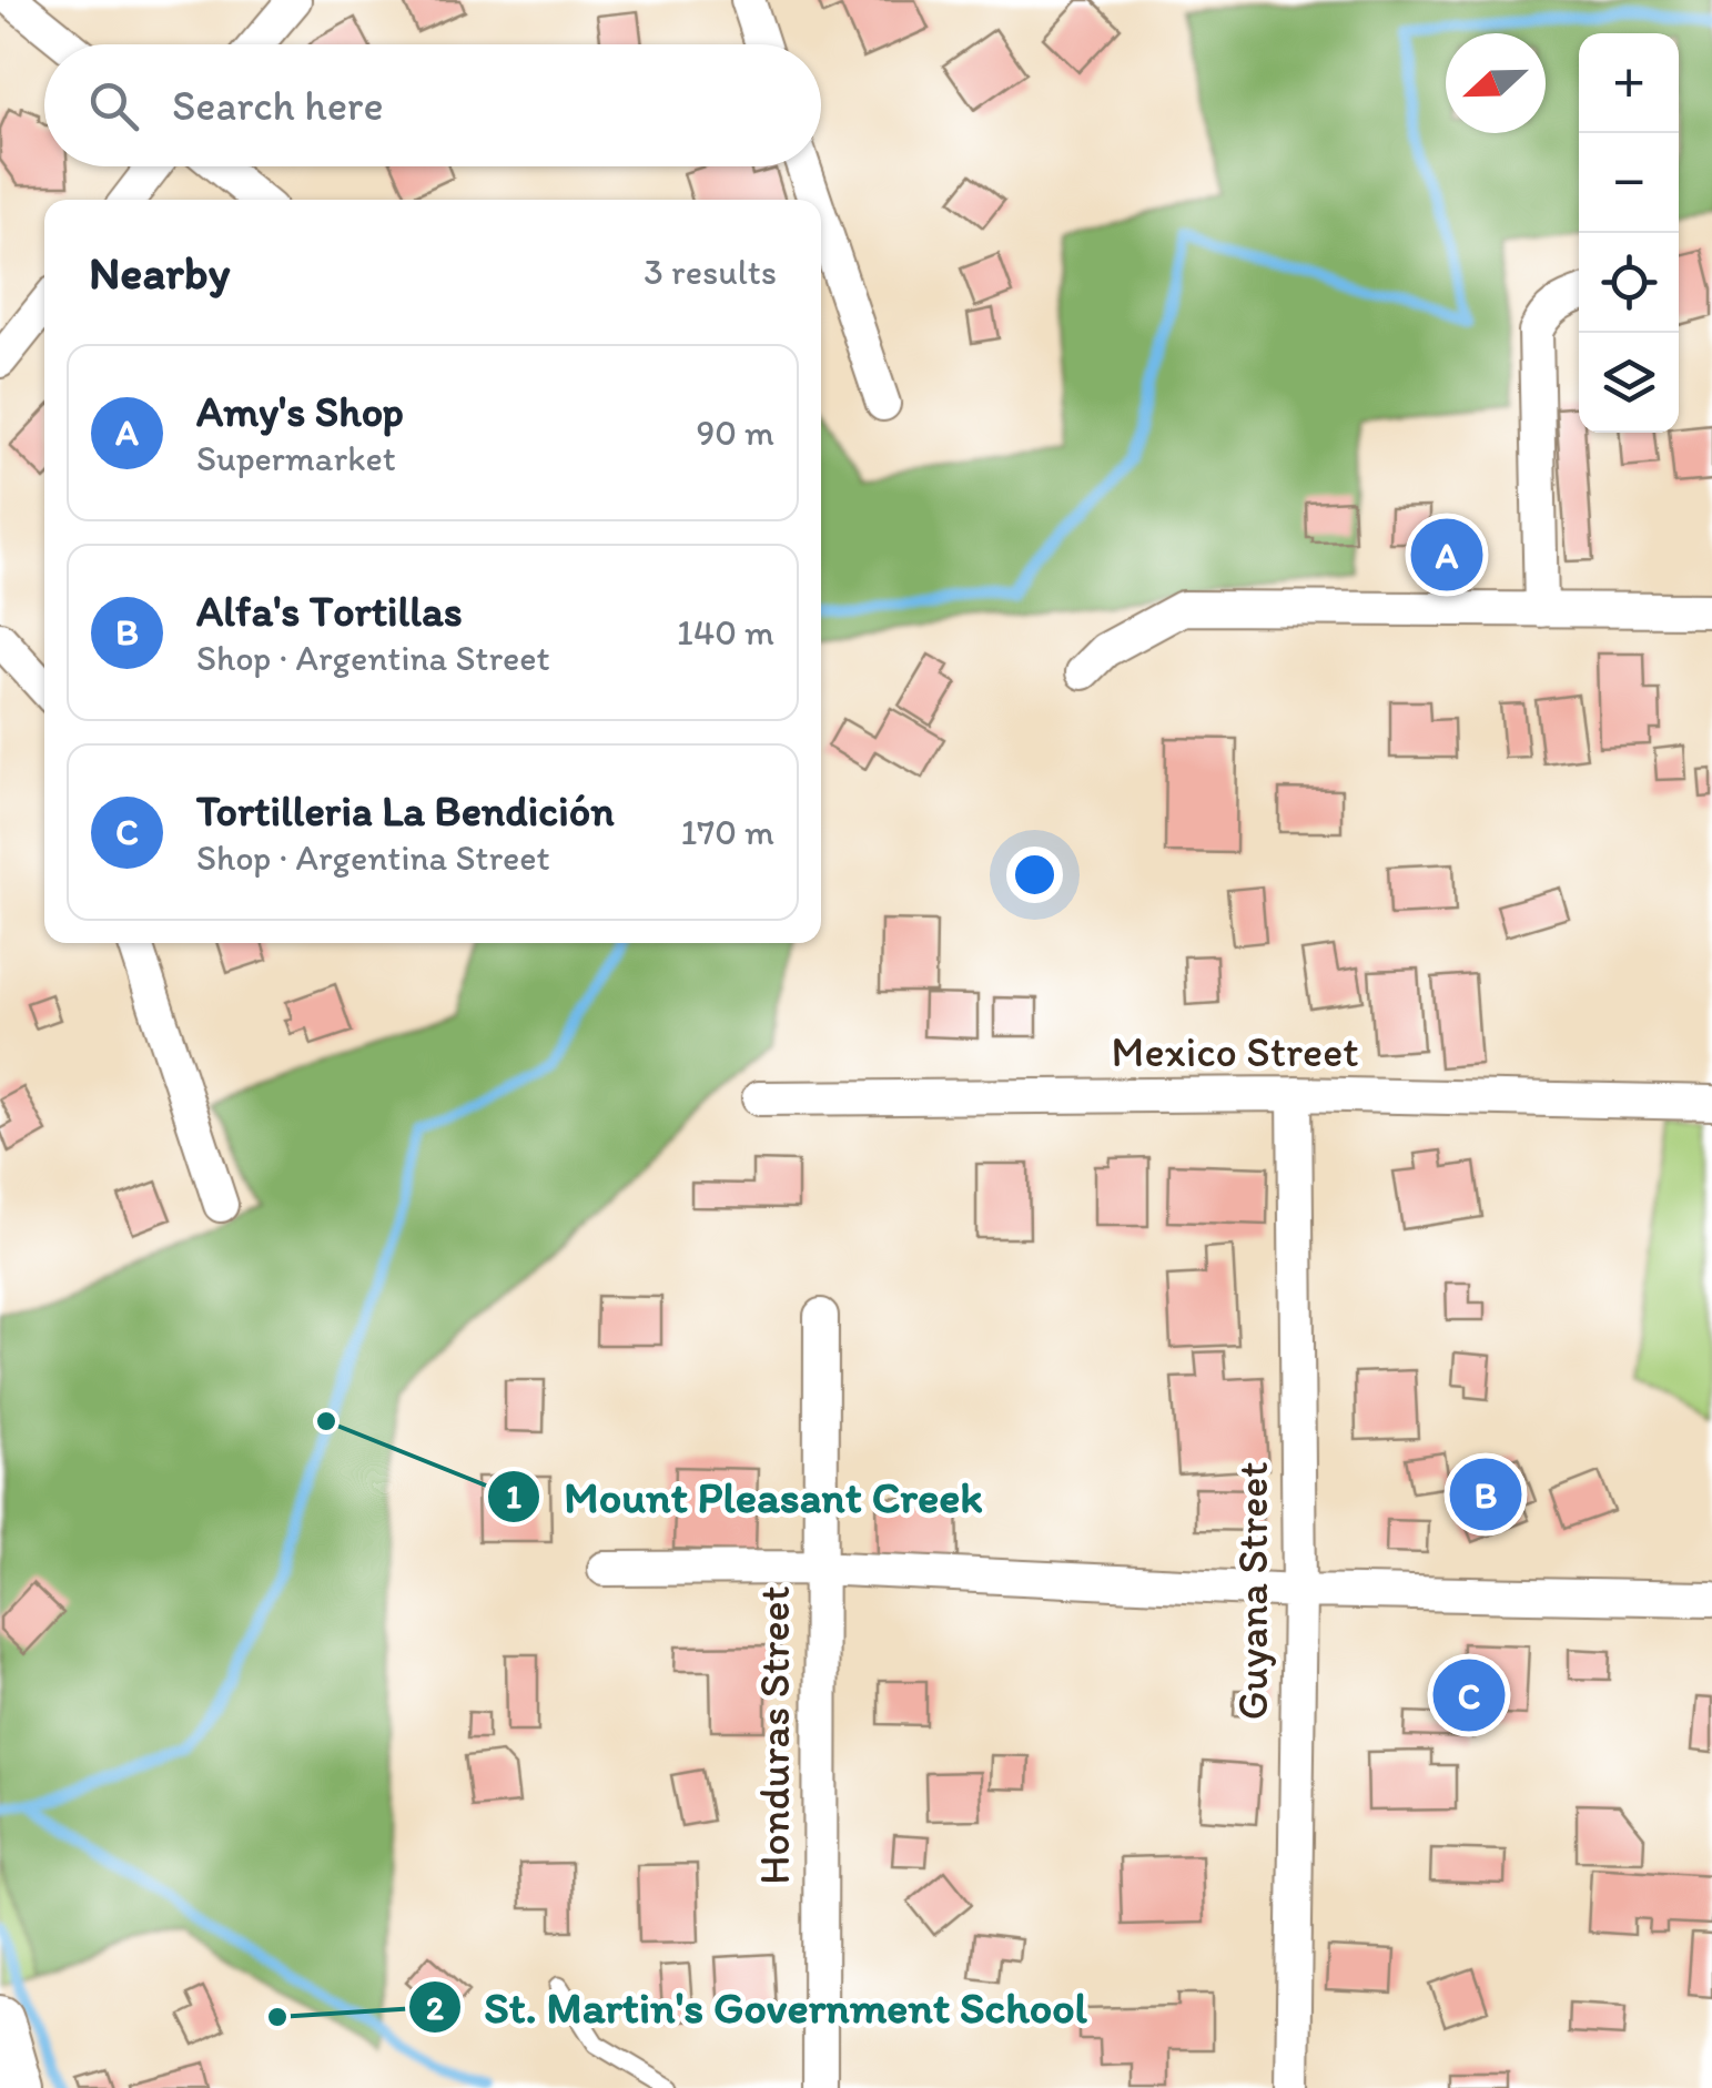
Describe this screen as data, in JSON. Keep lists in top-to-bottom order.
{
  "streets": {
    "street": ["Mexico Street", "Guyana Street", "Honduras Street"]
  },
  "crossings": [
    ["Mexico Street", "Guyana Street"]
  ],
  "places": ["Mount Pleasant Creek", "St. Martin's Government School"],
  "north": "left",
  "page": {
    "map_buttons": ["+", "−"],
    "search": "Search here",
    "heading": ["Nearby", "3 results"],
    "list": [
      {
        "mark": "A",
        "name": "Amy's Shop",
        "note": "Supermarket",
        "value": "90 m"
      },
      {
        "mark": "B",
        "name": "Alfa's Tortillas",
        "note": "Shop · Argentina Street",
        "value": "140 m"
      },
      {
        "mark": "C",
        "name": "Tortilleria La Bendición",
        "note": "Shop · Argentina Street",
        "value": "170 m"
      }
    ],
    "pins": ["A", "B", "C"]
  }
}
